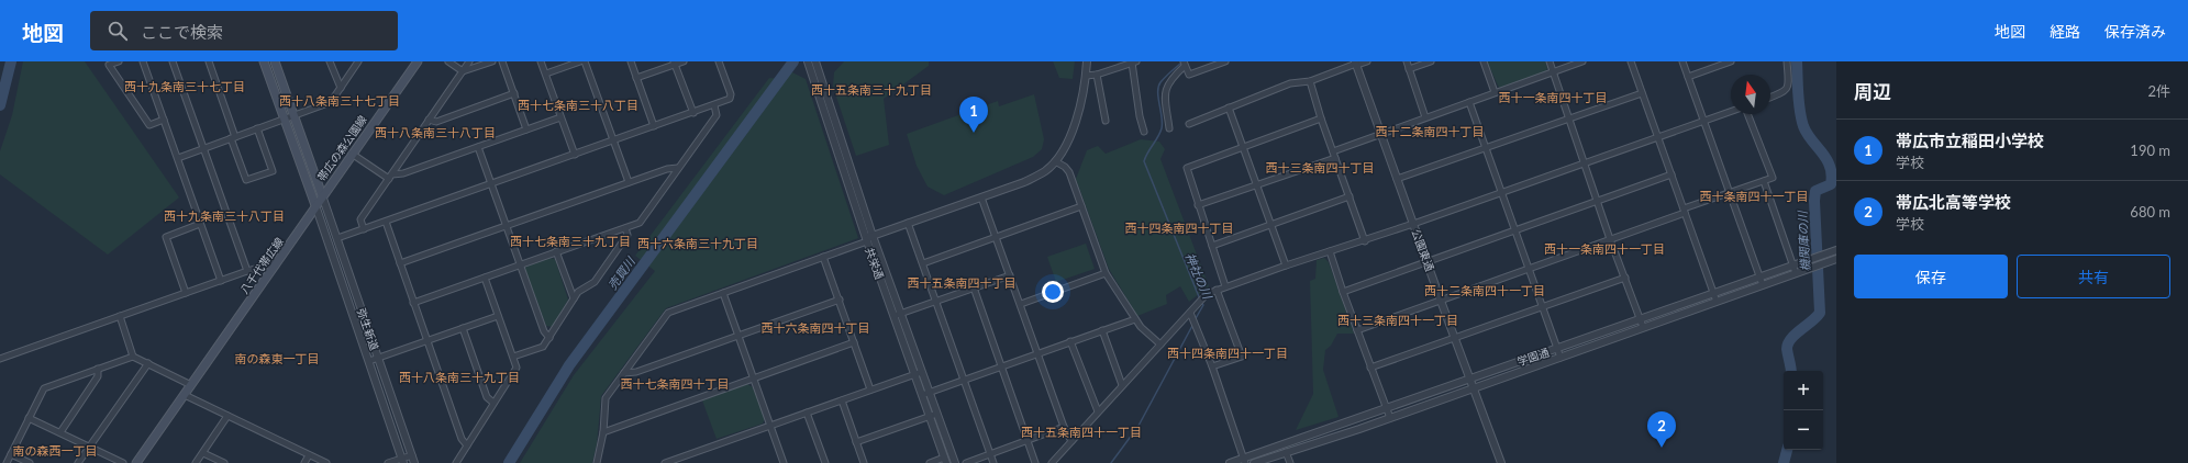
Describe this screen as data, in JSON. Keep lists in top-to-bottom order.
{
  "streets": {
    "main road": ["帯広の森公園線", "八千代帯広線"],
    "street": [
      "公園東通",
      "共栄通",
      "弥生新道",
      "学園通"
    ]
  },
  "crossings": [
    ["帯広の森公園線", "八千代帯広線"],
    ["帯広の森公園線", "弥生新道"],
    ["公園東通", "学園通"],
    ["八千代帯広線", "弥生新道"]
  ],
  "districts": [
    "西十九条南三十七丁目",
    "西十五条南三十九丁目",
    "西十一条南四十丁目",
    "西十八条南三十七丁目",
    "西十七条南三十八丁目",
    "西十二条南四十丁目",
    "西十八条南三十八丁目",
    "西十三条南四十丁目",
    "西十条南四十一丁目",
    "西十九条南三十八丁目",
    "西十四条南四十丁目",
    "西十七条南三十九丁目",
    "西十六条南三十九丁目",
    "西十一条南四十一丁目",
    "西十五条南四十丁目",
    "西十二条南四十一丁目",
    "西十三条南四十一丁目",
    "西十六条南四十丁目",
    "西十四条南四十一丁目",
    "南の森東一丁目",
    "西十八条南三十九丁目",
    "西十七条南四十丁目",
    "西十五条南四十一丁目",
    "南の森西一丁目"
  ],
  "water": ["機関庫の川", "売買川", "神社の川"],
  "north": "top",
  "page": {
    "header": "地図",
    "search": "ここで検索",
    "nav": ["地図", "経路", "保存済み"],
    "heading": ["周辺", "2件"],
    "pins": ["1", "2"],
    "list": [
      {
        "mark": "1",
        "name": "帯広市立稲田小学校",
        "note": "学校",
        "value": "190 m"
      },
      {
        "mark": "2",
        "name": "帯広北高等学校",
        "note": "学校",
        "value": "680 m"
      }
    ],
    "buttons": ["保存", "共有"],
    "map_buttons": ["+", "−"]
  }
}
